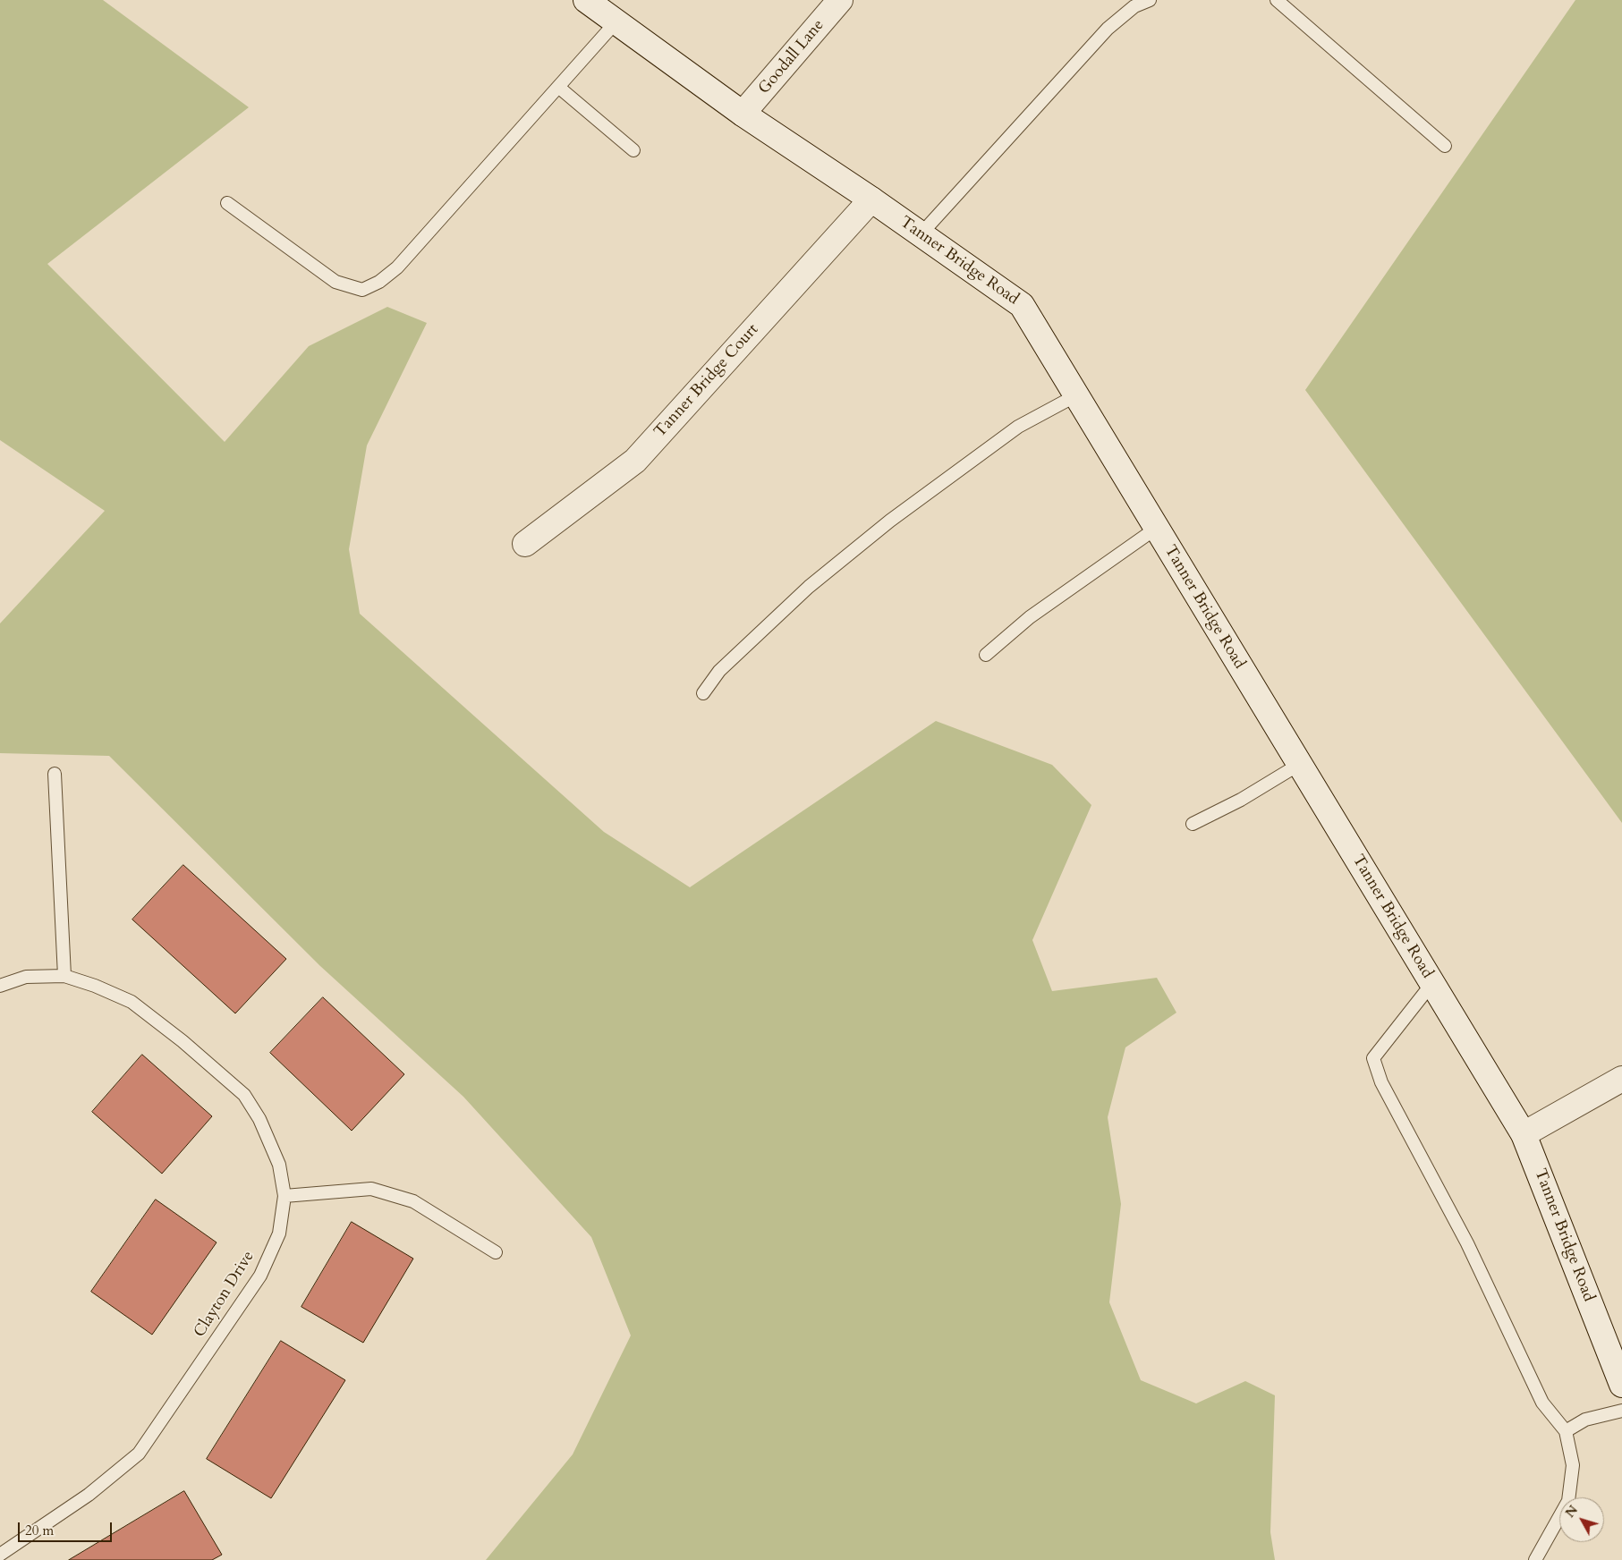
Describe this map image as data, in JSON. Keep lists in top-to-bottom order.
{
  "streets": {
    "street": ["Goodall Lane", "Tanner Bridge Road", "Tanner Bridge Court"],
    "lane": ["Clayton Drive"]
  },
  "crossings": [
    ["Goodall Lane", "Tanner Bridge Road"],
    ["Tanner Bridge Road", "Tanner Bridge Court"]
  ],
  "scale_bar": "20 m",
  "north": "top left"
}
